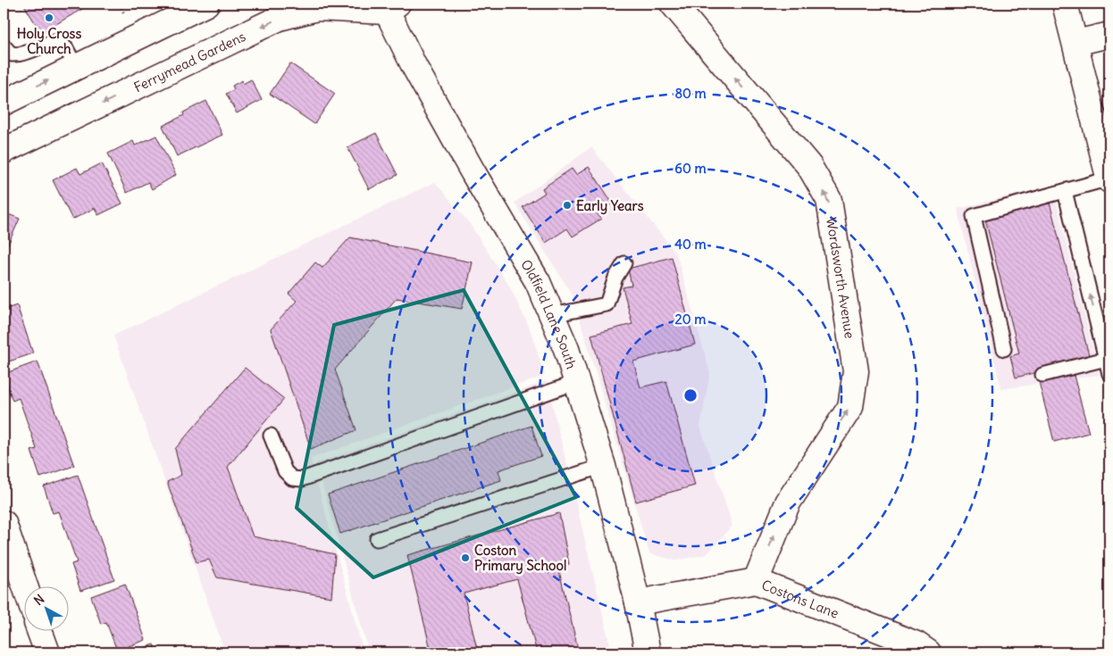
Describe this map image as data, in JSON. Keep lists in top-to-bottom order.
{
  "streets": {
    "street": [
      "Ferrymead Gardens",
      "Wordsworth Avenue",
      "Oldfield Lane South",
      "Costons Lane"
    ]
  },
  "crossings": [
    ["Ferrymead Gardens", "Oldfield Lane South"],
    ["Wordsworth Avenue", "Costons Lane"],
    ["Oldfield Lane South", "Costons Lane"]
  ],
  "one_way": ["Wordsworth Avenue"],
  "places": ["Holy Cross Church", "Early Years", "Coston Primary School"],
  "north": "top left",
  "rings": [
    "80 m",
    "60 m",
    "40 m",
    "20 m"
  ]
}
